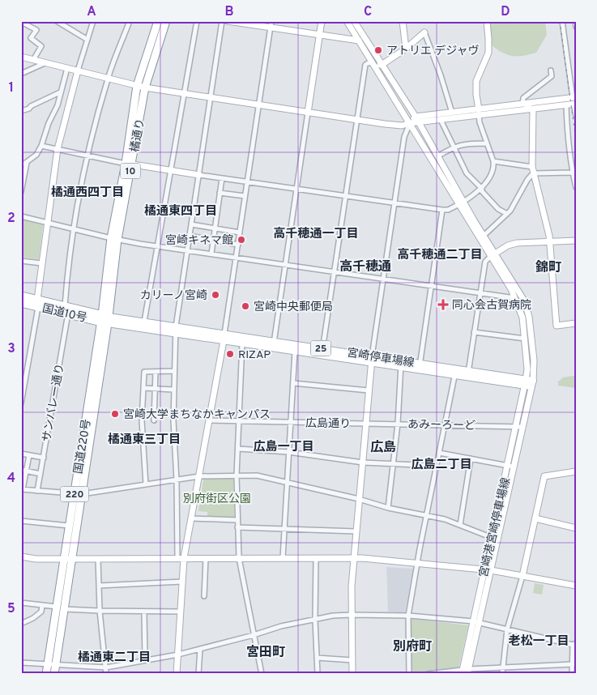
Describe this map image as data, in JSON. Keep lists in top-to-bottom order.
{
  "streets": {
    "highway": [
      "橘通り",
      "10",
      "国道10号",
      "国道220号",
      "220"
    ],
    "main road": ["25", "宮崎停車場線"],
    "street": [
      "サンバレー通り",
      "広島通り",
      "あみーろーど",
      "宮崎港宮崎停車場線"
    ]
  },
  "crossings": [
    ["橘通り", "国道10号"],
    ["橘通り", "宮崎停車場線"],
    ["橘通り", "国道220号"],
    ["国道10号", "宮崎停車場線"],
    ["国道10号", "サンバレー通り"],
    ["国道10号", "国道220号"],
    ["宮崎停車場線", "国道220号"],
    ["宮崎停車場線", "宮崎港宮崎停車場線"],
    ["広島通り", "あみーろーど"],
    ["あみーろーど", "宮崎港宮崎停車場線"]
  ],
  "districts": [
    "橘通西四丁目",
    "橘通東四丁目",
    "高千穂通一丁目",
    "高千穂通二丁目",
    "高千穂通",
    "錦町",
    "橘通東三丁目",
    "広島一丁目",
    "広島",
    "広島二丁目",
    "老松一丁目",
    "別府町",
    "宮田町",
    "橘通東二丁目"
  ],
  "parks": ["別府街区公園"],
  "places": {
    "other": [
      "アトリエ デジャヴ",
      "宮崎キネマ館",
      "カリーノ宮崎",
      "宮崎中央郵便局",
      "RIZAP",
      "宮崎大学まちなかキャンパス"
    ],
    "health": ["同心会古賀病院"]
  },
  "grid": {
    "columns": [
      "A",
      "B",
      "C",
      "D"
    ],
    "rows": [
      "1",
      "2",
      "3",
      "4",
      "5"
    ]
  }
}
